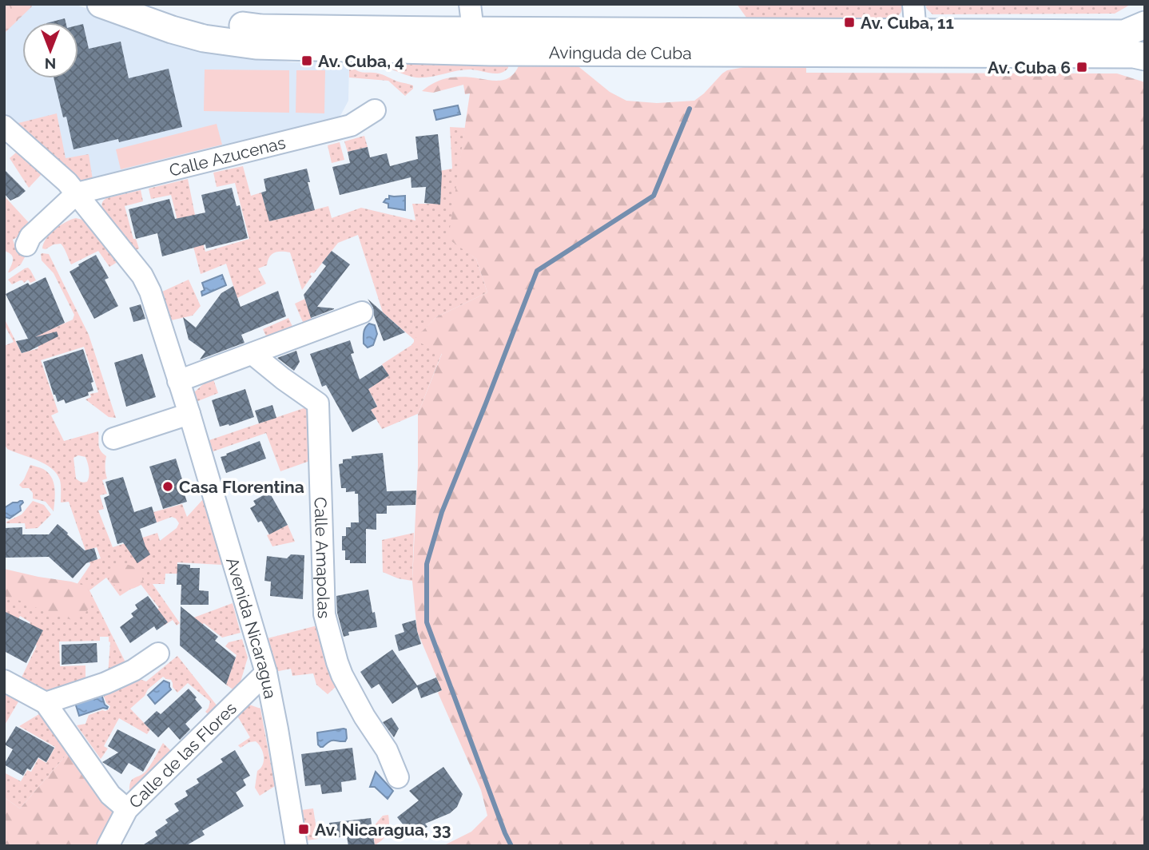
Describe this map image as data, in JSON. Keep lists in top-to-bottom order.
{
  "streets": {
    "main road": ["Avinguda de Cuba"],
    "street": [
      "Calle Azucenas",
      "Calle Amapolas",
      "Avenida Nicaragua",
      "Calle de las Flores"
    ]
  },
  "crossings": [
    ["Calle Azucenas", "Avenida Nicaragua"],
    ["Avenida Nicaragua", "Calle de las Flores"]
  ],
  "places": {
    "transit": [
      "Av. Cuba, 11",
      "Av. Cuba, 4",
      "Av. Cuba 6",
      "Av. Nicaragua, 33"
    ],
    "other": ["Casa Florentina"]
  },
  "north": "bottom"
}
